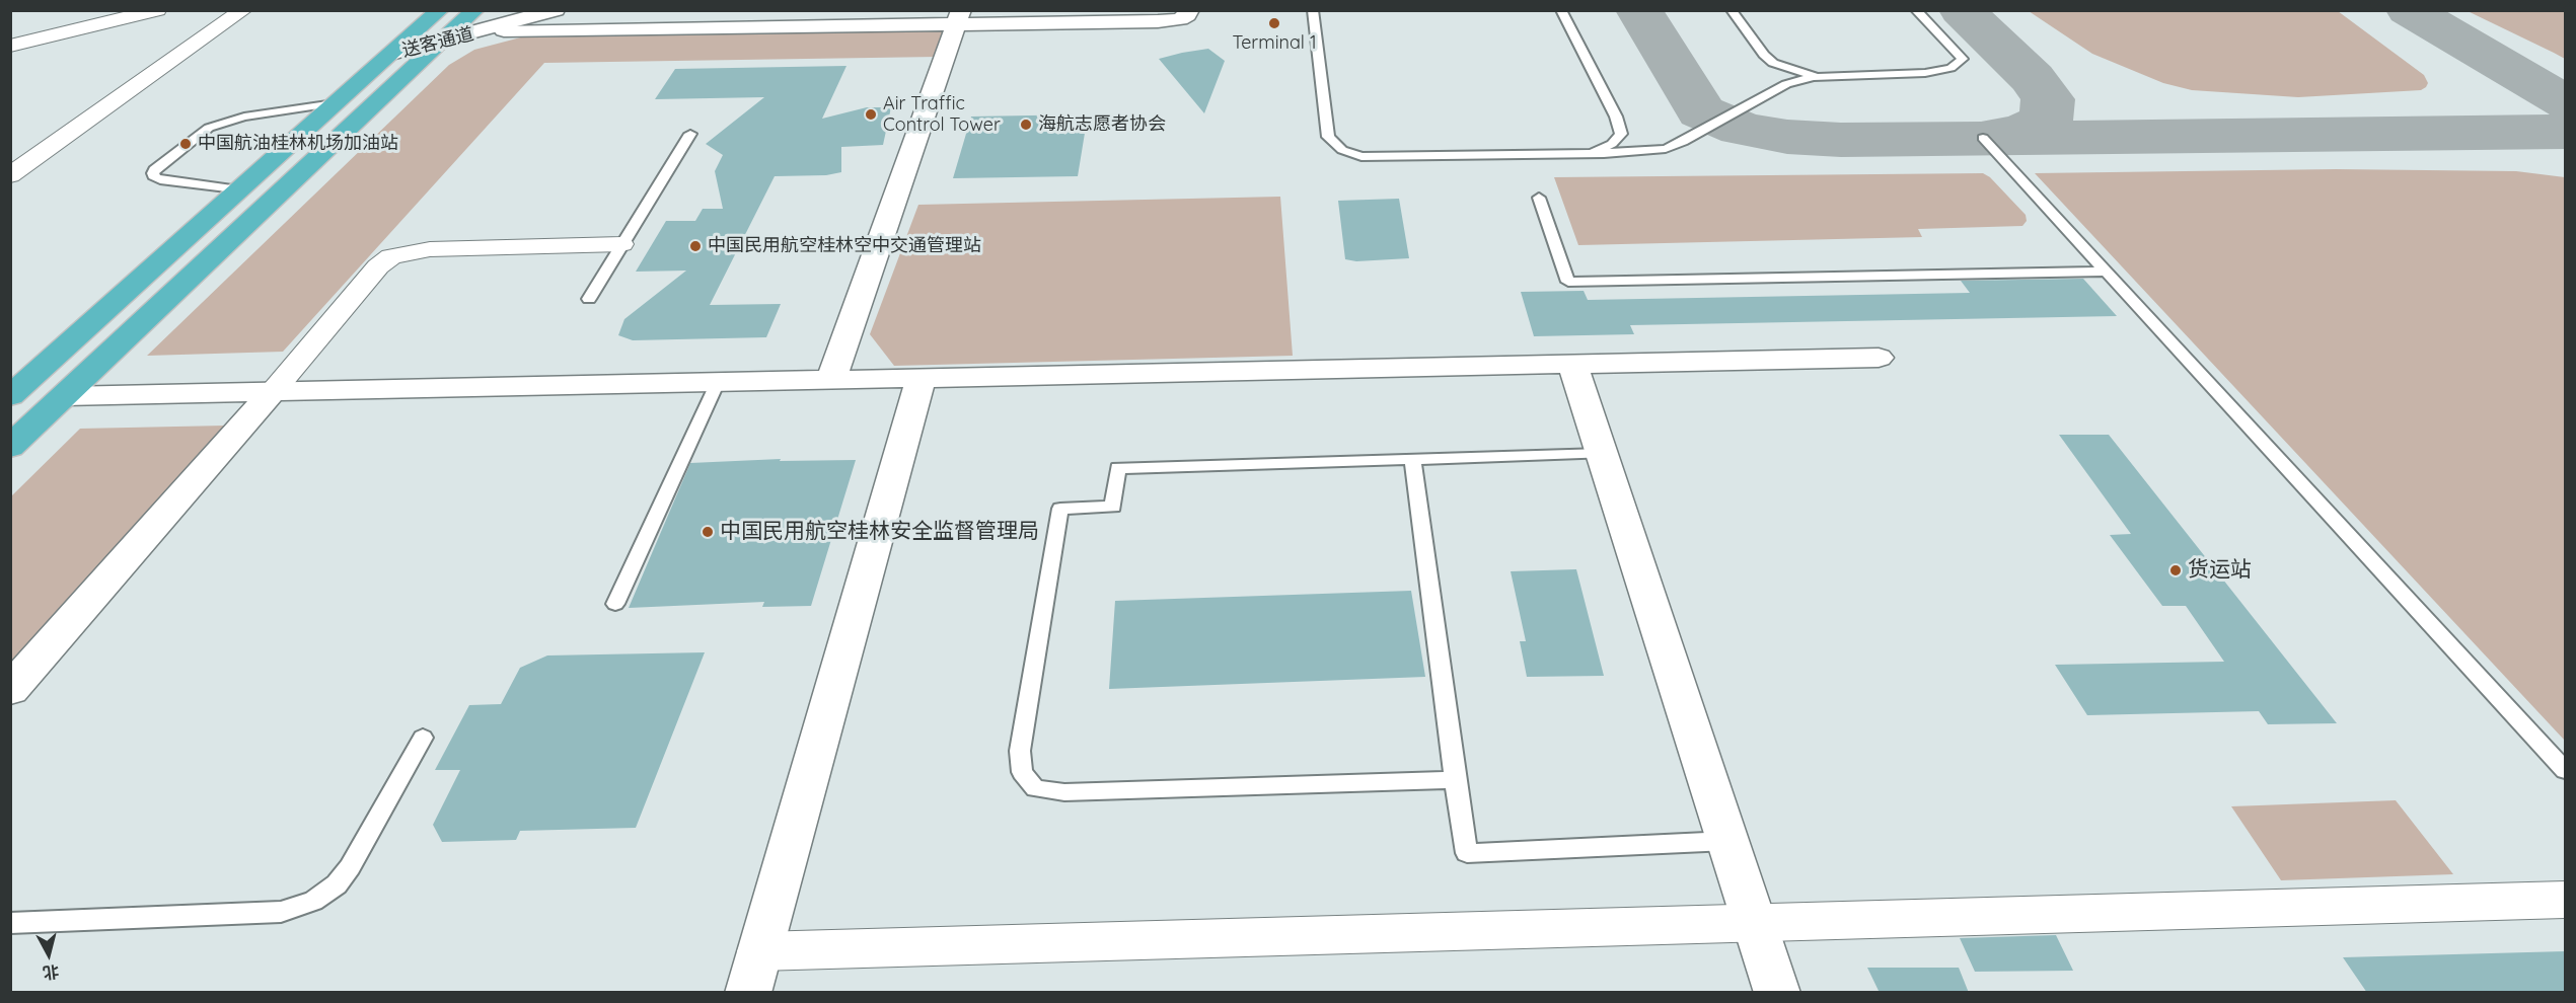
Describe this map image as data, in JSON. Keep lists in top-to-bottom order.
{
  "streets": {
    "street": ["送客通道"]
  },
  "places": [
    "Terminal 1",
    "Air Traffic Control Tower",
    "海航志愿者协会",
    "中国航油桂林机场加油站",
    "中国民用航空桂林空中交通管理站",
    "中国民用航空桂林安全监督管理局",
    "货运站"
  ],
  "north": "bottom"
}
